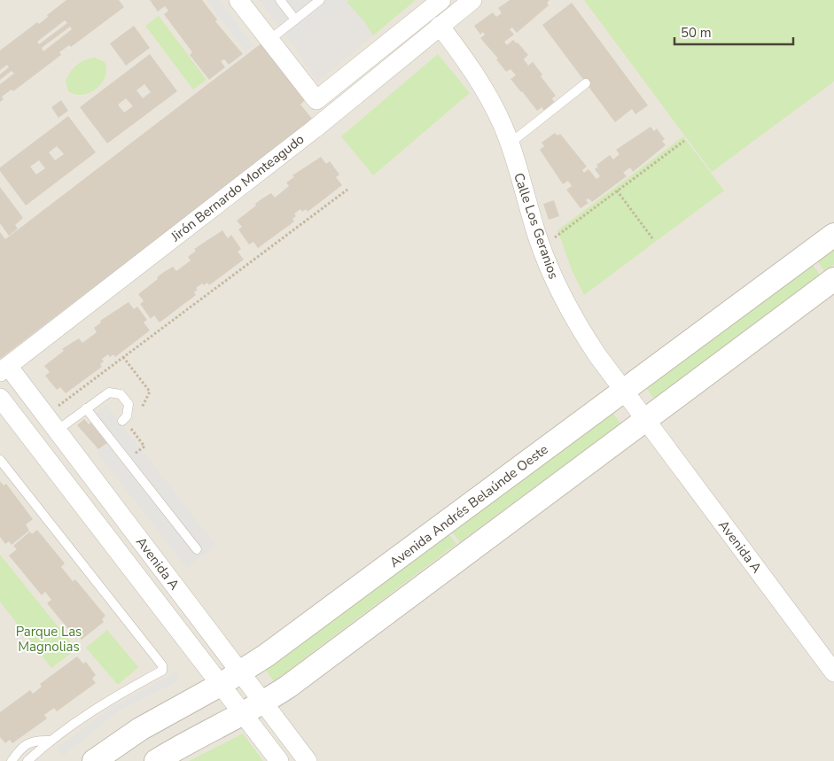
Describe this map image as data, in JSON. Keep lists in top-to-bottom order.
{
  "streets": {
    "street": [
      "Jirón Bernardo Monteagudo",
      "Calle Los Geranios",
      "Avenida Andrés Belaúnde Oeste",
      "Avenida A"
    ]
  },
  "crossings": [
    ["Jirón Bernardo Monteagudo", "Calle Los Geranios"],
    ["Jirón Bernardo Monteagudo", "Avenida A"],
    ["Calle Los Geranios", "Avenida Andrés Belaúnde Oeste"],
    ["Calle Los Geranios", "Avenida A"],
    ["Avenida Andrés Belaúnde Oeste", "Avenida A"]
  ],
  "parks": ["Parque Las Magnolias"],
  "scale_bar": "50 m"
}
